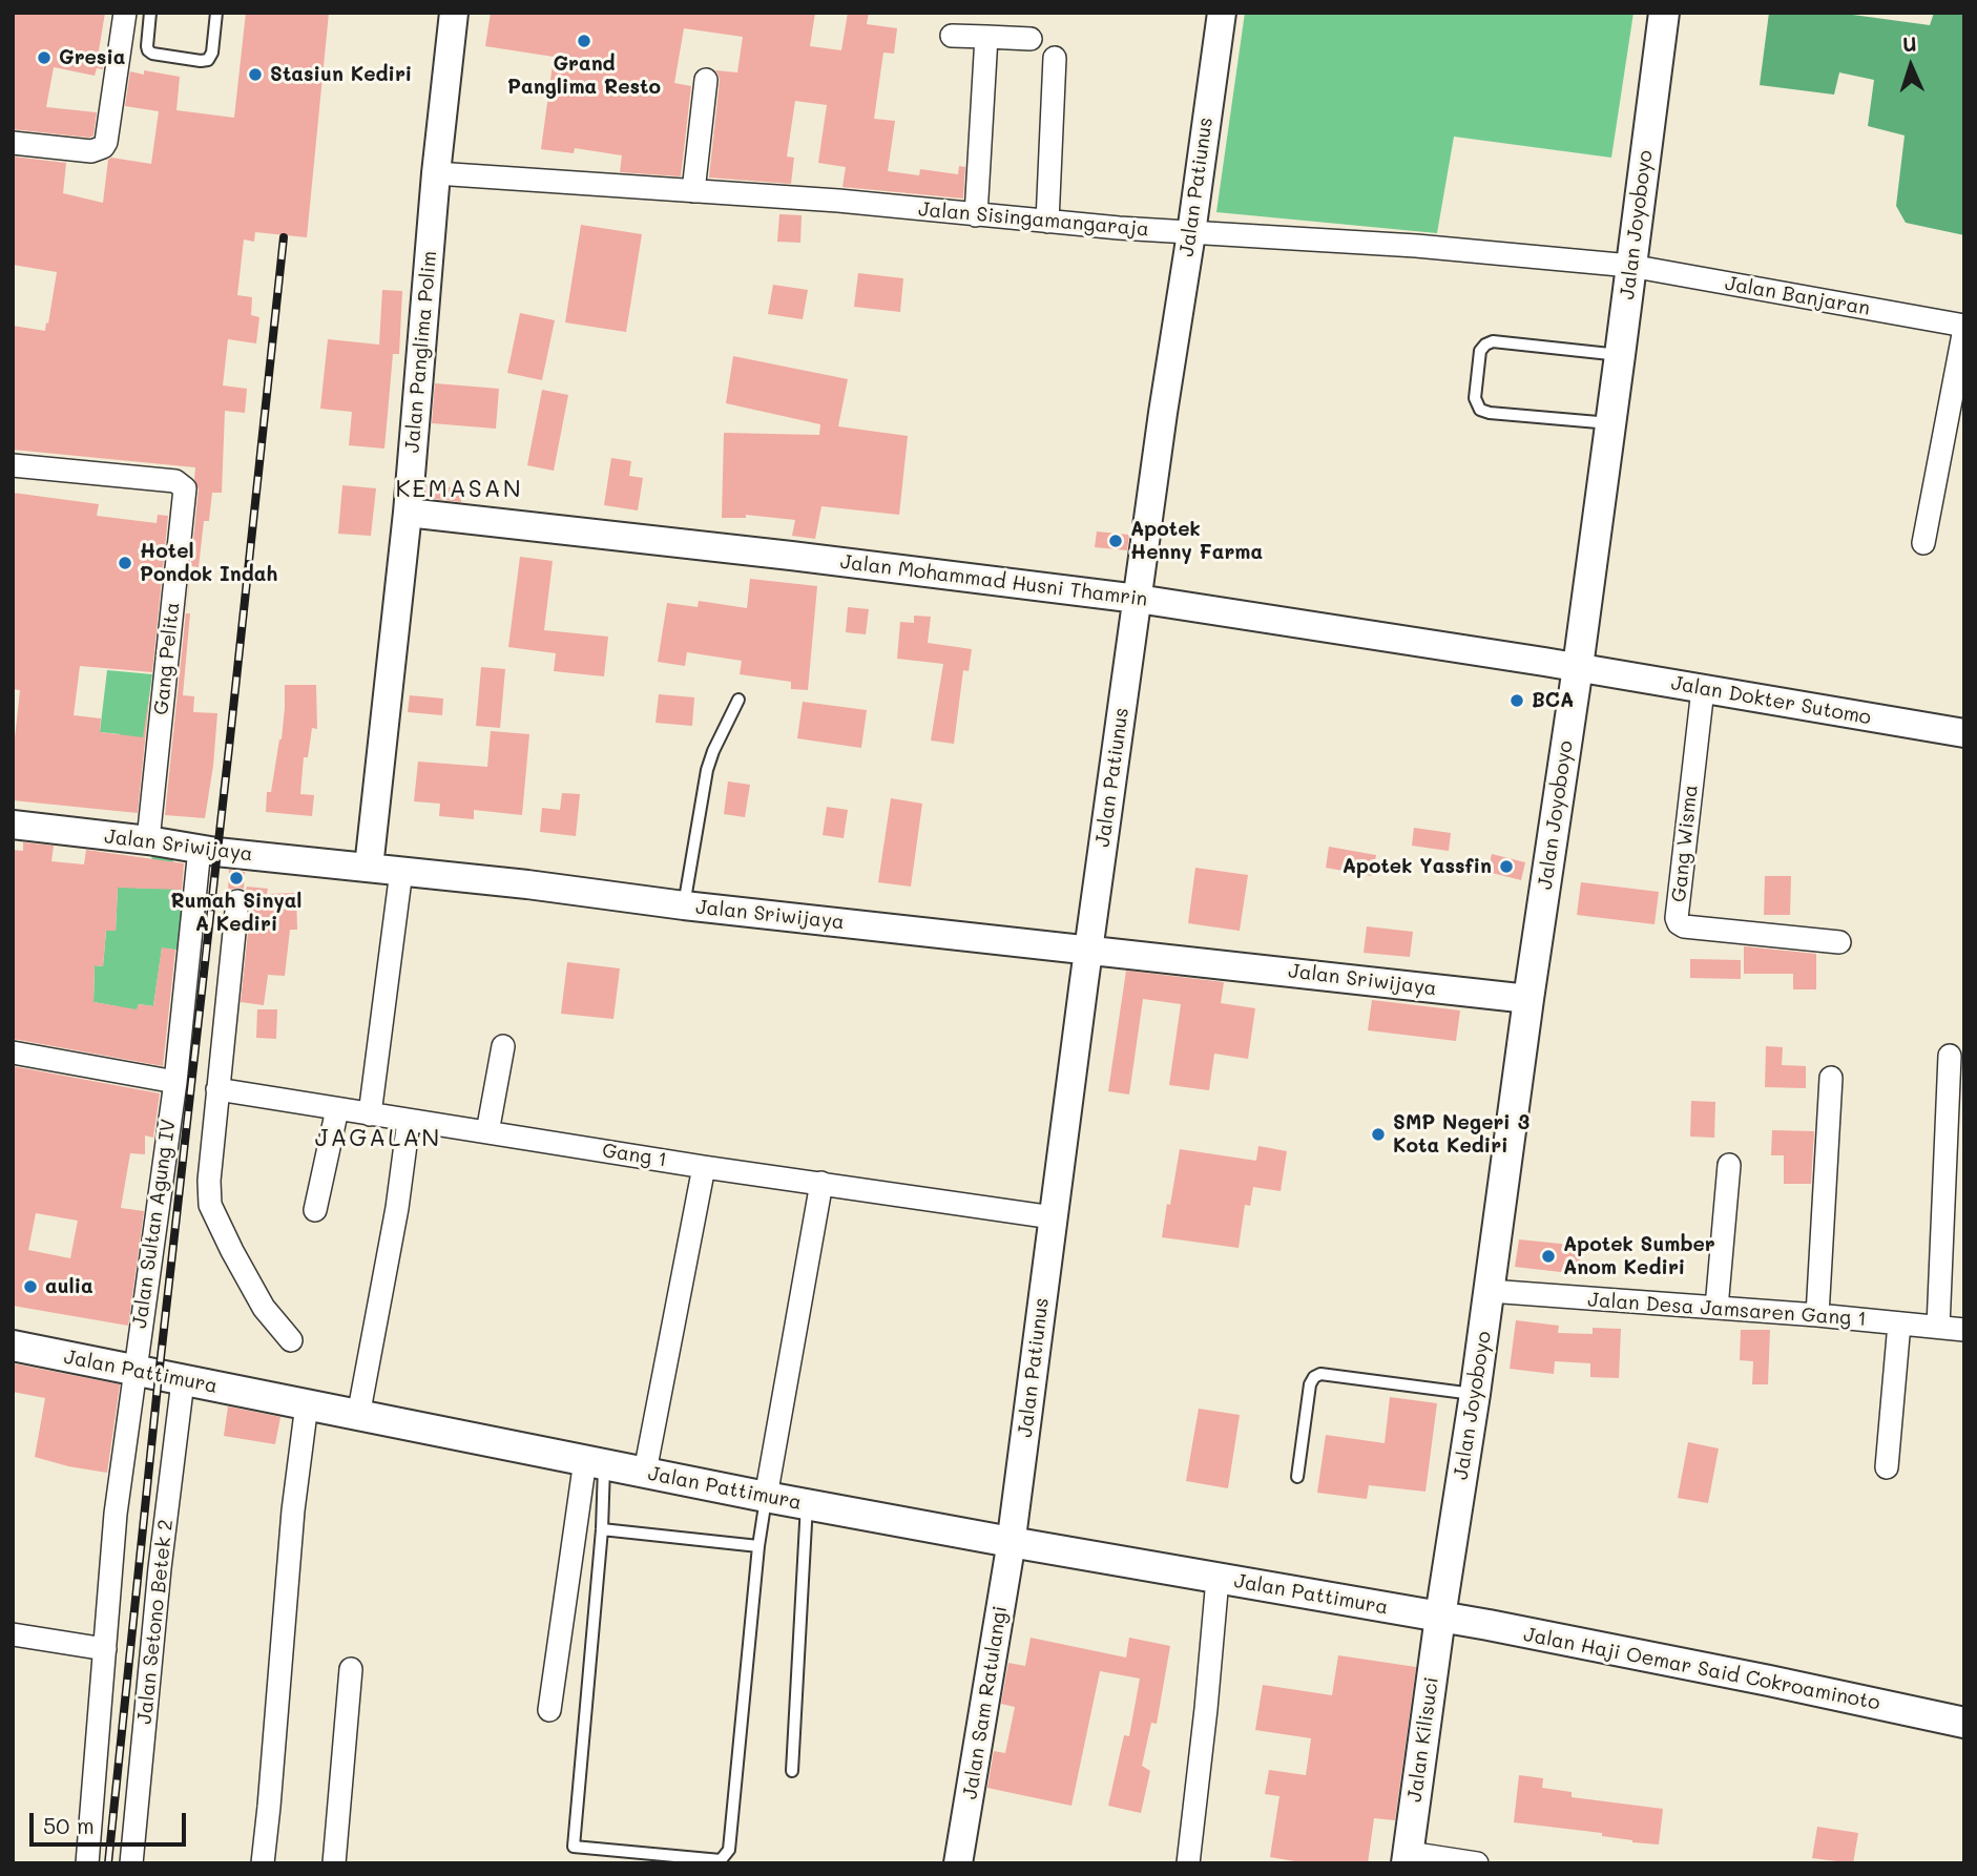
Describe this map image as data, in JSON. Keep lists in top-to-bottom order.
{
  "streets": {
    "main road": [
      "Jalan Joyoboyo",
      "Jalan Pattimura",
      "Jalan Haji Oemar Said Cokroaminoto",
      "Jalan Kilisuci"
    ],
    "street": [
      "Jalan Patiunus",
      "Jalan Sisingamangaraja",
      "Jalan Banjaran",
      "Jalan Panglima Polim",
      "Jalan Mohammad Husni Thamrin",
      "Gang Pelita",
      "Jalan Dokter Sutomo",
      "Gang Wisma",
      "Jalan Sriwijaya",
      "Gang 1",
      "Jalan Sultan Agung IV",
      "Jalan Desa Jamsaren Gang 1",
      "Jalan Setono Betek 2",
      "Jalan Sam Ratulangi"
    ]
  },
  "crossings": [
    ["Jalan Patiunus", "Jalan Sisingamangaraja"],
    ["Jalan Patiunus", "Jalan Mohammad Husni Thamrin"],
    ["Jalan Patiunus", "Jalan Sriwijaya"],
    ["Jalan Patiunus", "Gang 1"],
    ["Jalan Patiunus", "Jalan Pattimura"],
    ["Jalan Patiunus", "Jalan Sam Ratulangi"],
    ["Jalan Sisingamangaraja", "Jalan Joyoboyo"],
    ["Jalan Sisingamangaraja", "Jalan Banjaran"],
    ["Jalan Sisingamangaraja", "Jalan Panglima Polim"],
    ["Jalan Joyoboyo", "Jalan Banjaran"],
    ["Jalan Joyoboyo", "Jalan Mohammad Husni Thamrin"],
    ["Jalan Joyoboyo", "Jalan Dokter Sutomo"],
    ["Jalan Joyoboyo", "Jalan Sriwijaya"],
    ["Jalan Joyoboyo", "Jalan Desa Jamsaren Gang 1"],
    ["Jalan Joyoboyo", "Jalan Pattimura"],
    ["Jalan Joyoboyo", "Jalan Haji Oemar Said Cokroaminoto"],
    ["Jalan Joyoboyo", "Jalan Kilisuci"],
    ["Jalan Panglima Polim", "Jalan Mohammad Husni Thamrin"],
    ["Jalan Panglima Polim", "Jalan Sriwijaya"],
    ["Jalan Mohammad Husni Thamrin", "Jalan Dokter Sutomo"],
    ["Gang Pelita", "Jalan Sriwijaya"],
    ["Jalan Dokter Sutomo", "Gang Wisma"],
    ["Jalan Sriwijaya", "Jalan Sultan Agung IV"],
    ["Jalan Sultan Agung IV", "Jalan Pattimura"],
    ["Jalan Pattimura", "Jalan Setono Betek 2"],
    ["Jalan Pattimura", "Jalan Haji Oemar Said Cokroaminoto"],
    ["Jalan Pattimura", "Jalan Sam Ratulangi"],
    ["Jalan Pattimura", "Jalan Kilisuci"],
    ["Jalan Haji Oemar Said Cokroaminoto", "Jalan Kilisuci"]
  ],
  "districts": ["KEMASAN", "JAGALAN"],
  "places": [
    "Grand Panglima Resto",
    "Gresia",
    "Stasiun Kediri",
    "Apotek Henny Farma",
    "Hotel Pondok Indah",
    "BCA",
    "Apotek Yassfin",
    "Rumah Sinyal A Kediri",
    "SMP Negeri 3 Kota Kediri",
    "Apotek Sumber Anom Kediri",
    "aulia"
  ],
  "scale_bar": "50 m",
  "north": "top"
}
